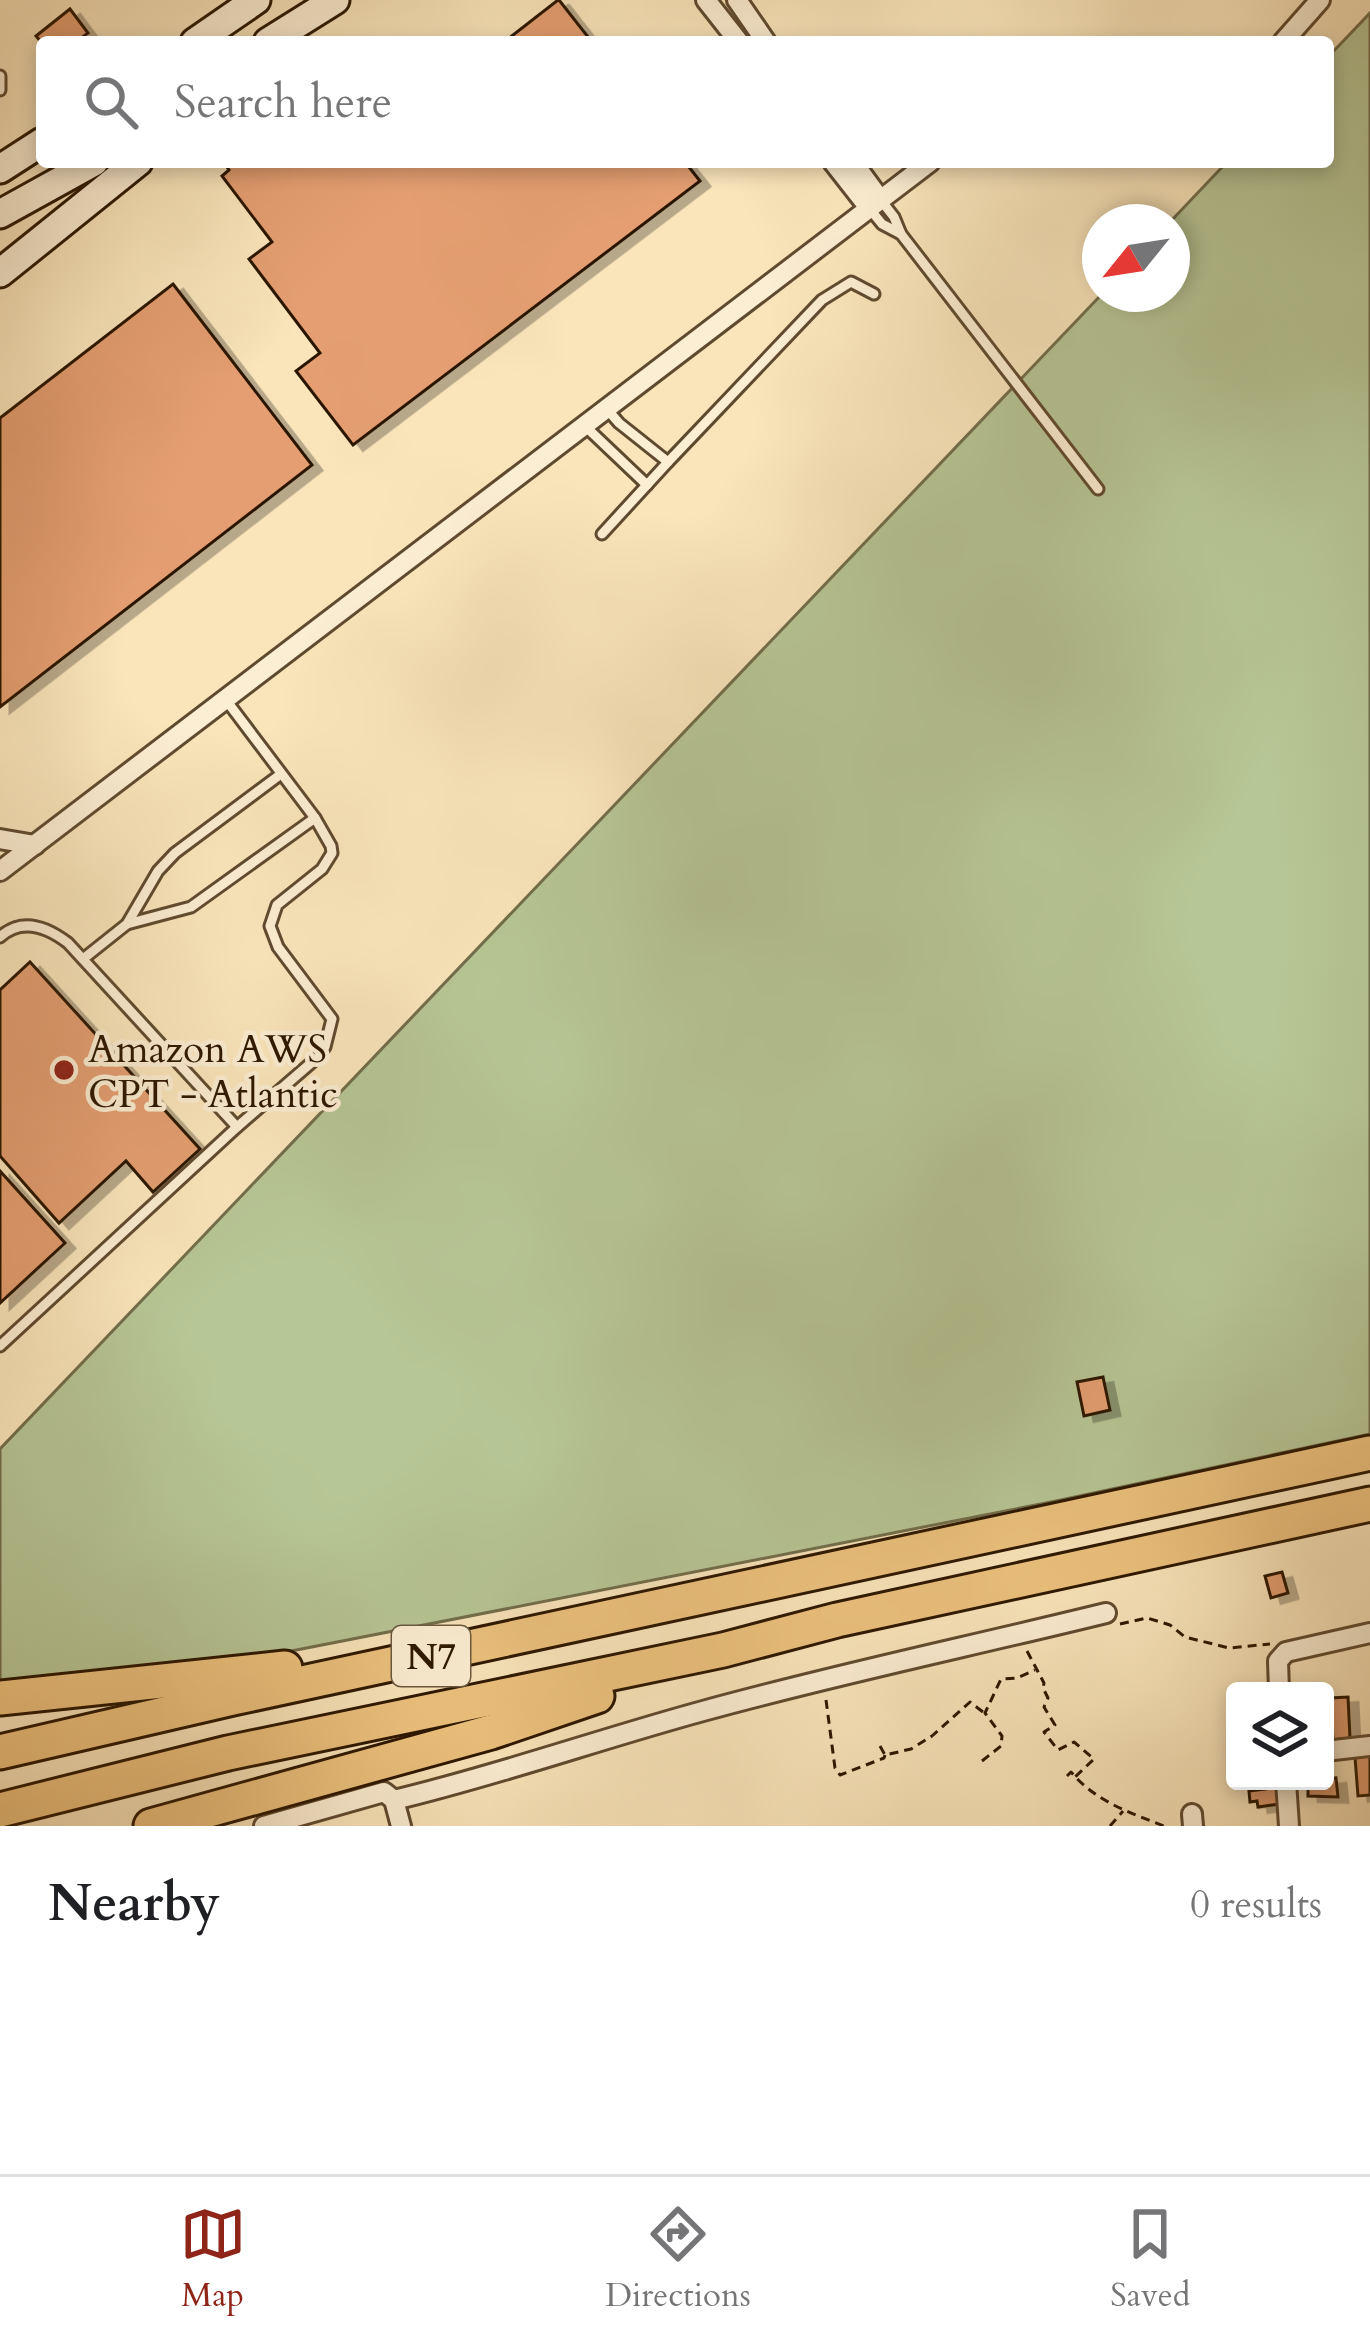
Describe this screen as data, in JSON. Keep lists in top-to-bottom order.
{
  "streets": {
    "highway": ["N7"]
  },
  "places": ["Amazon AWS CPT - Atlantic"],
  "north": "bottom left",
  "page": {
    "search": "Search here",
    "heading": ["Nearby", "0 results"],
    "nav": ["Map", "Directions", "Saved"]
  }
}
